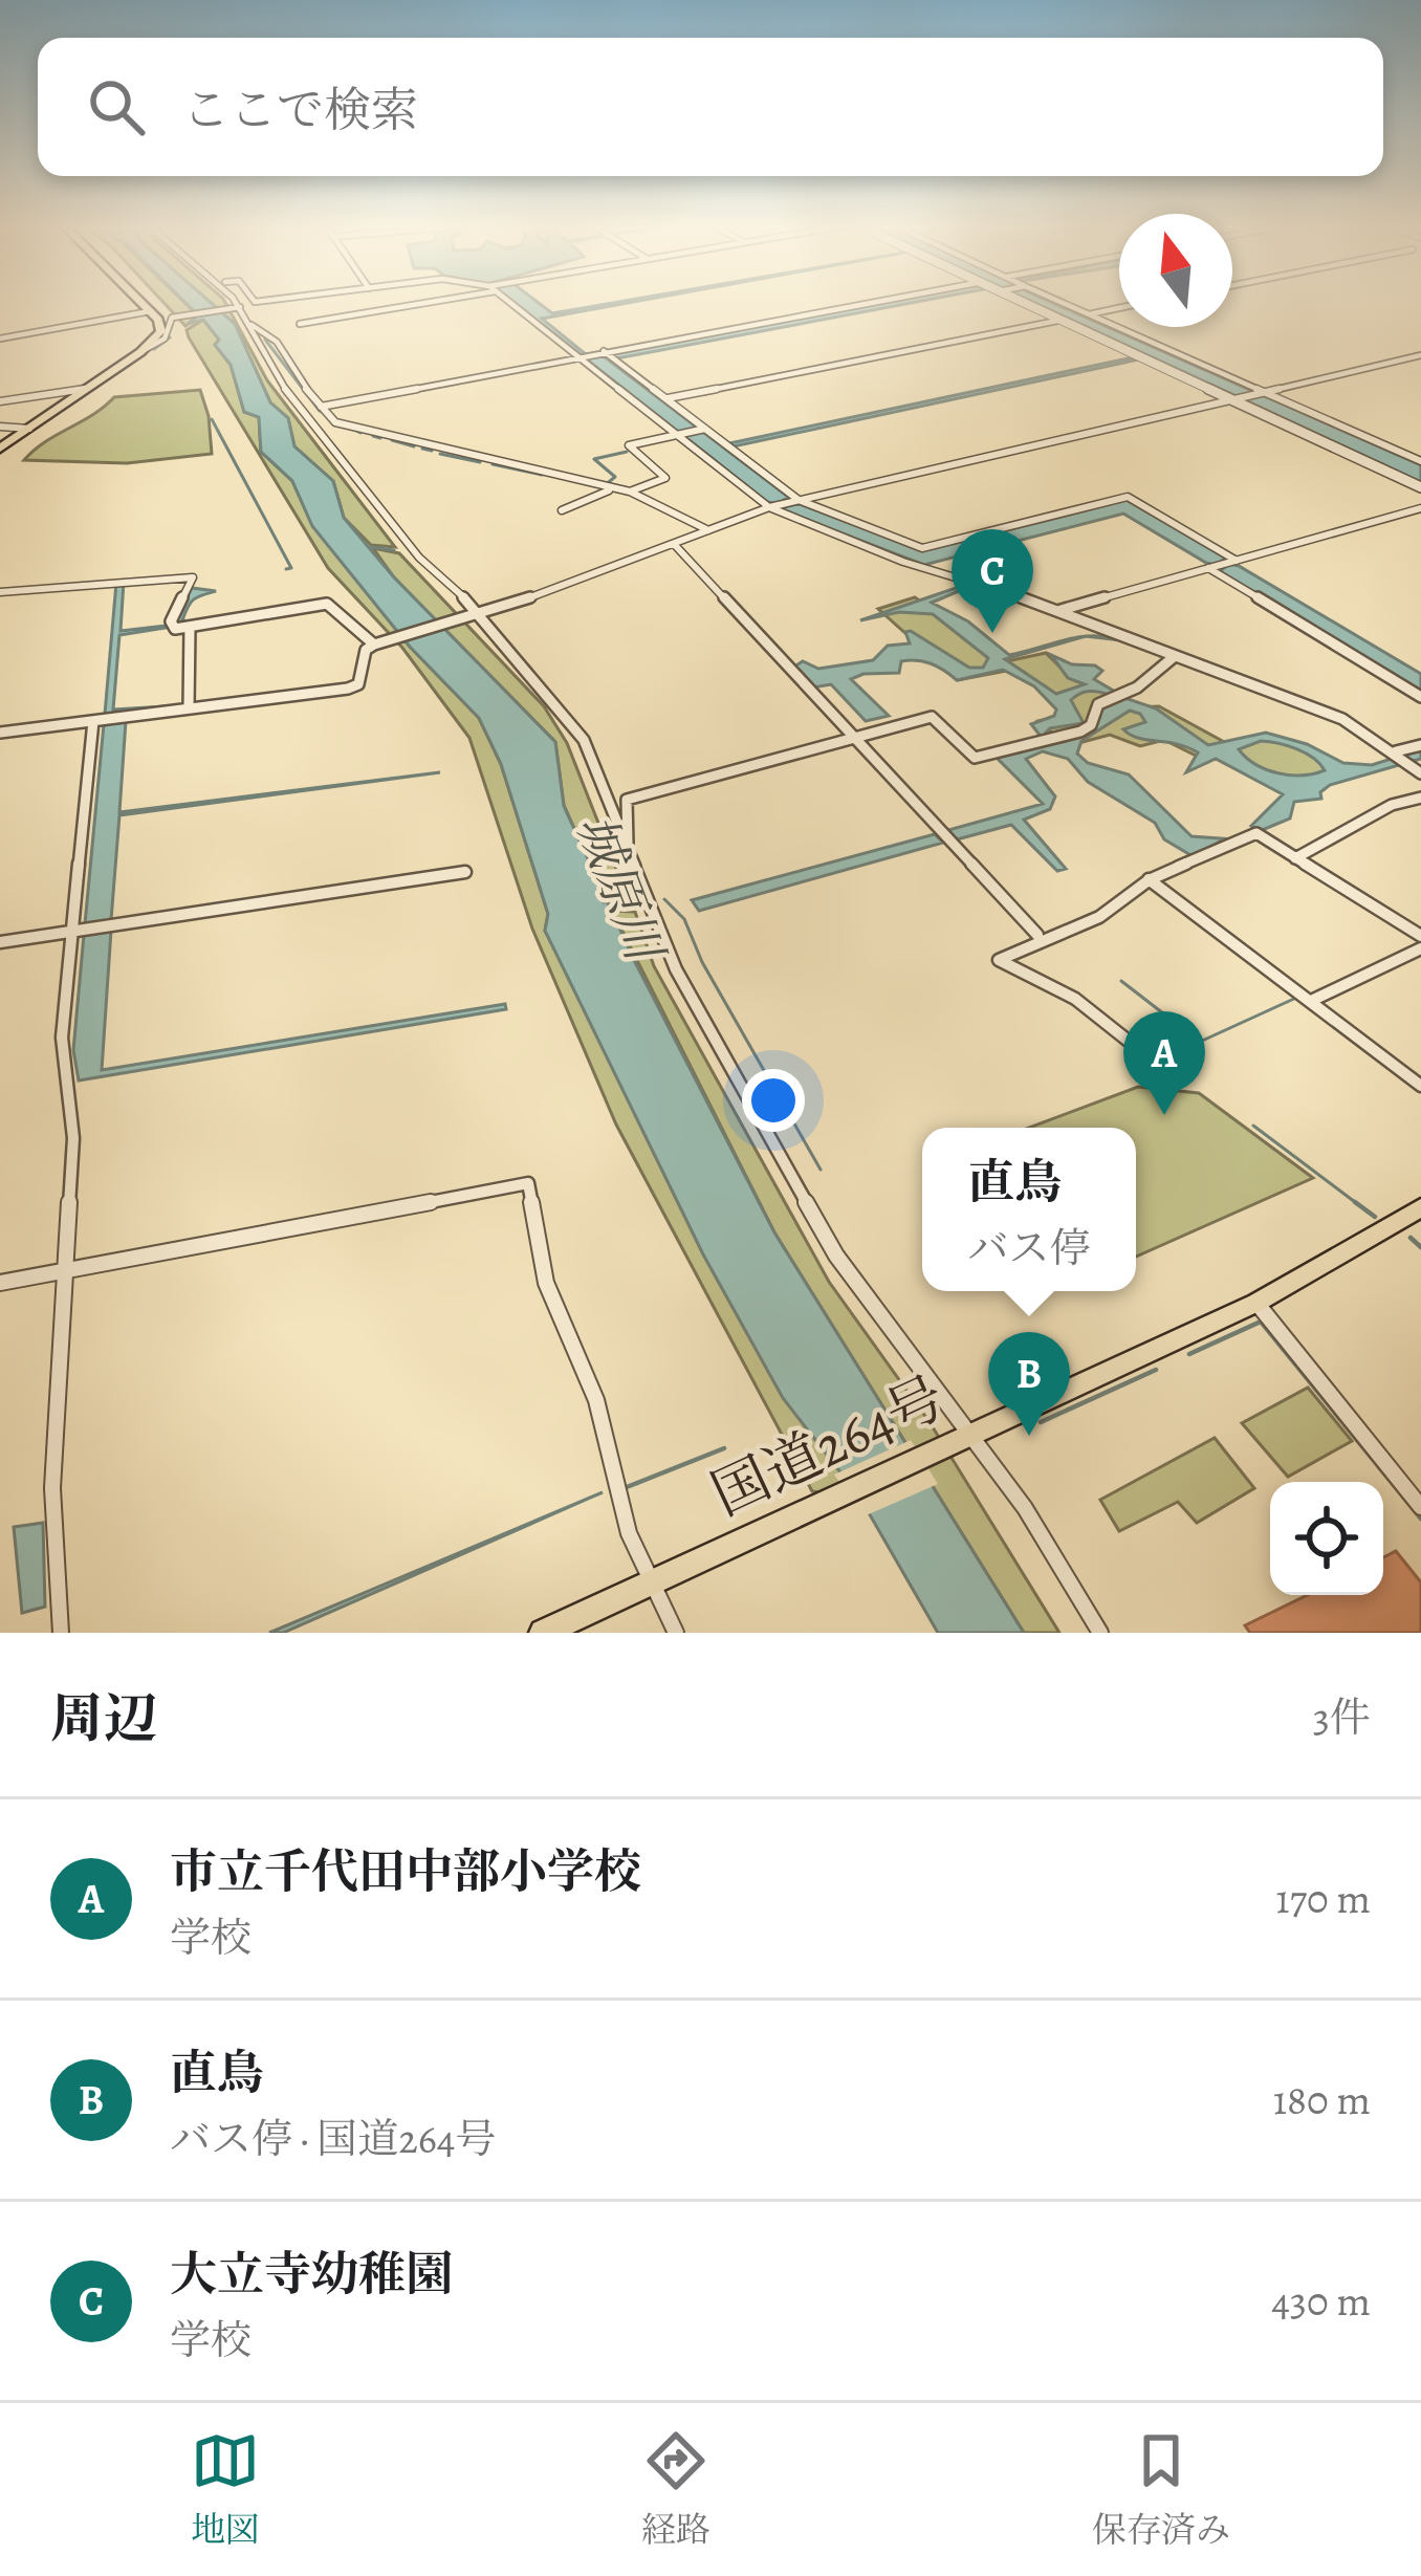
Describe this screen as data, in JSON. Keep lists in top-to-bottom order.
{
  "streets": {
    "main road": ["国道264号"]
  },
  "water": ["城原川"],
  "north": "top",
  "page": {
    "search": "ここで検索",
    "pins": ["C", "A", "B"],
    "popup": ["直鳥", "バス停"],
    "heading": ["周辺", "3件"],
    "list": [
      {
        "mark": "A",
        "name": "市立千代田中部小学校",
        "note": "学校",
        "value": "170 m"
      },
      {
        "mark": "B",
        "name": "直鳥",
        "note": "バス停 · 国道264号",
        "value": "180 m"
      },
      {
        "mark": "C",
        "name": "大立寺幼稚園",
        "note": "学校",
        "value": "430 m"
      }
    ],
    "nav": ["地図", "経路", "保存済み"]
  }
}
